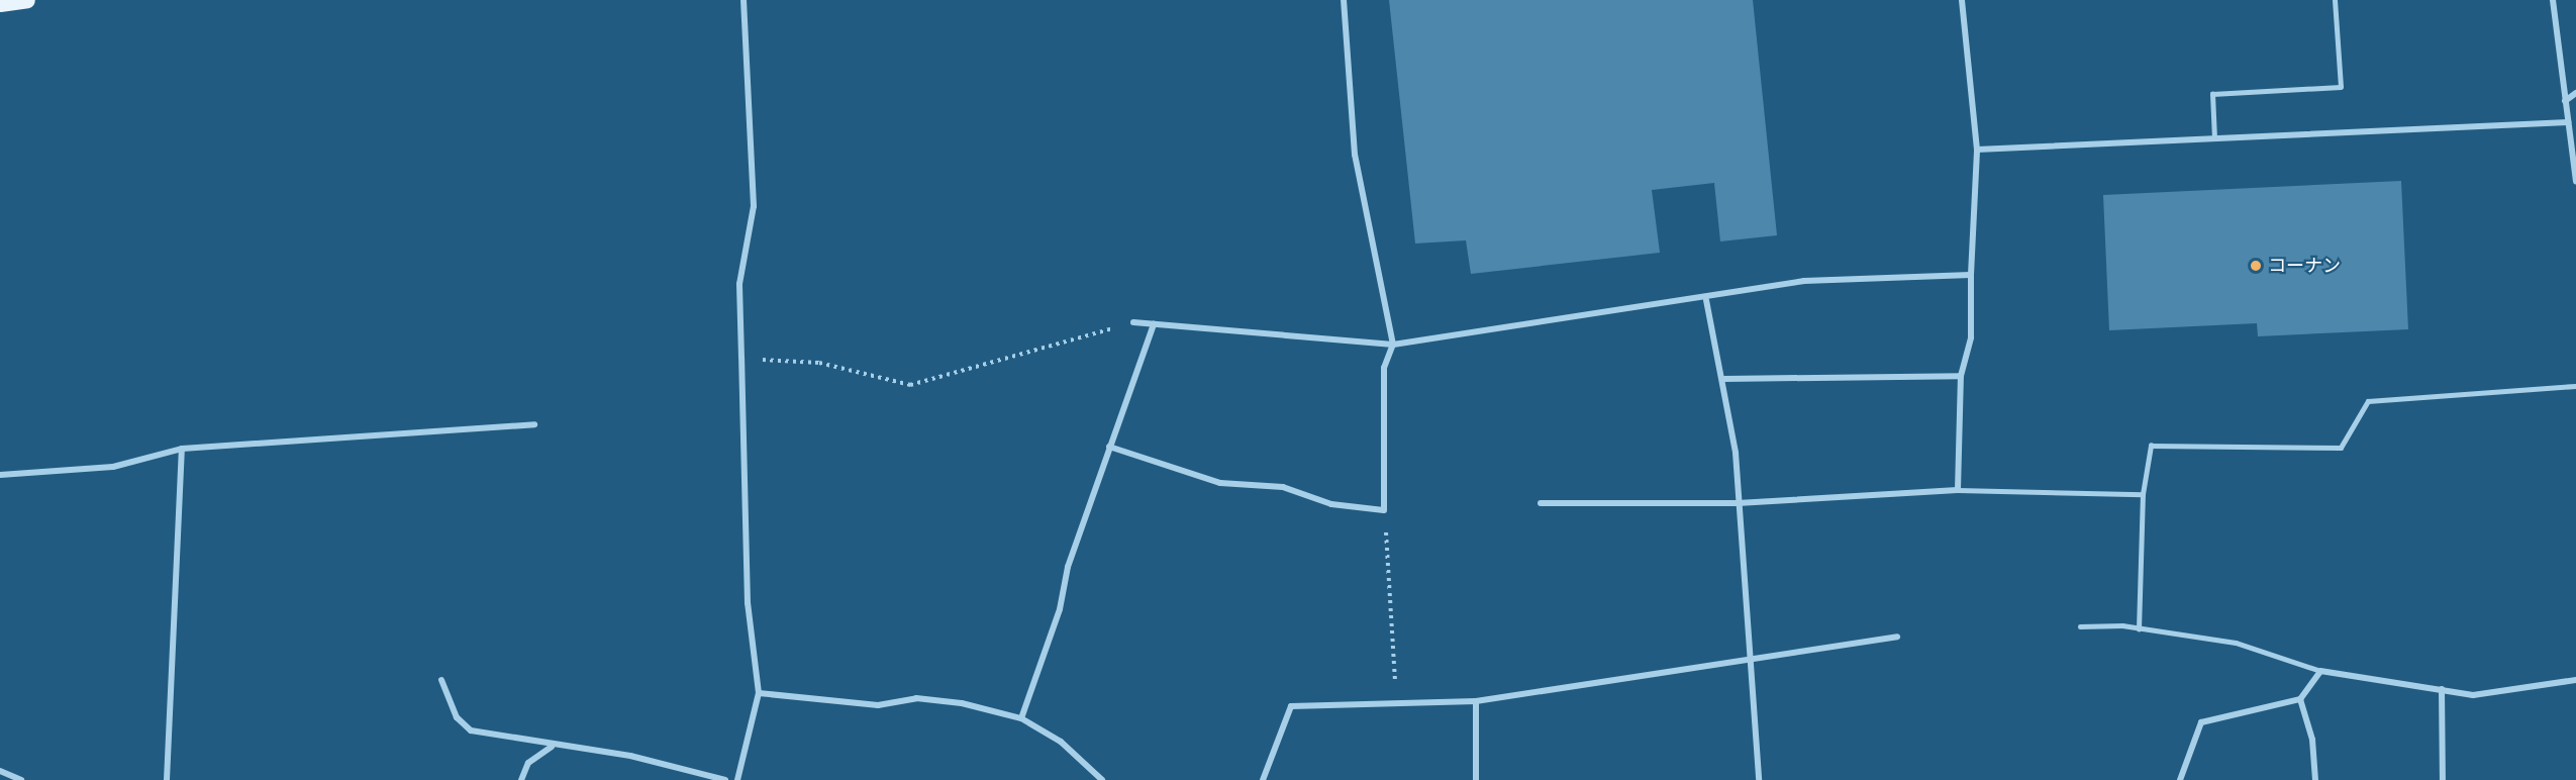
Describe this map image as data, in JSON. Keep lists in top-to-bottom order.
{
  "places": ["コーナン"]
}
